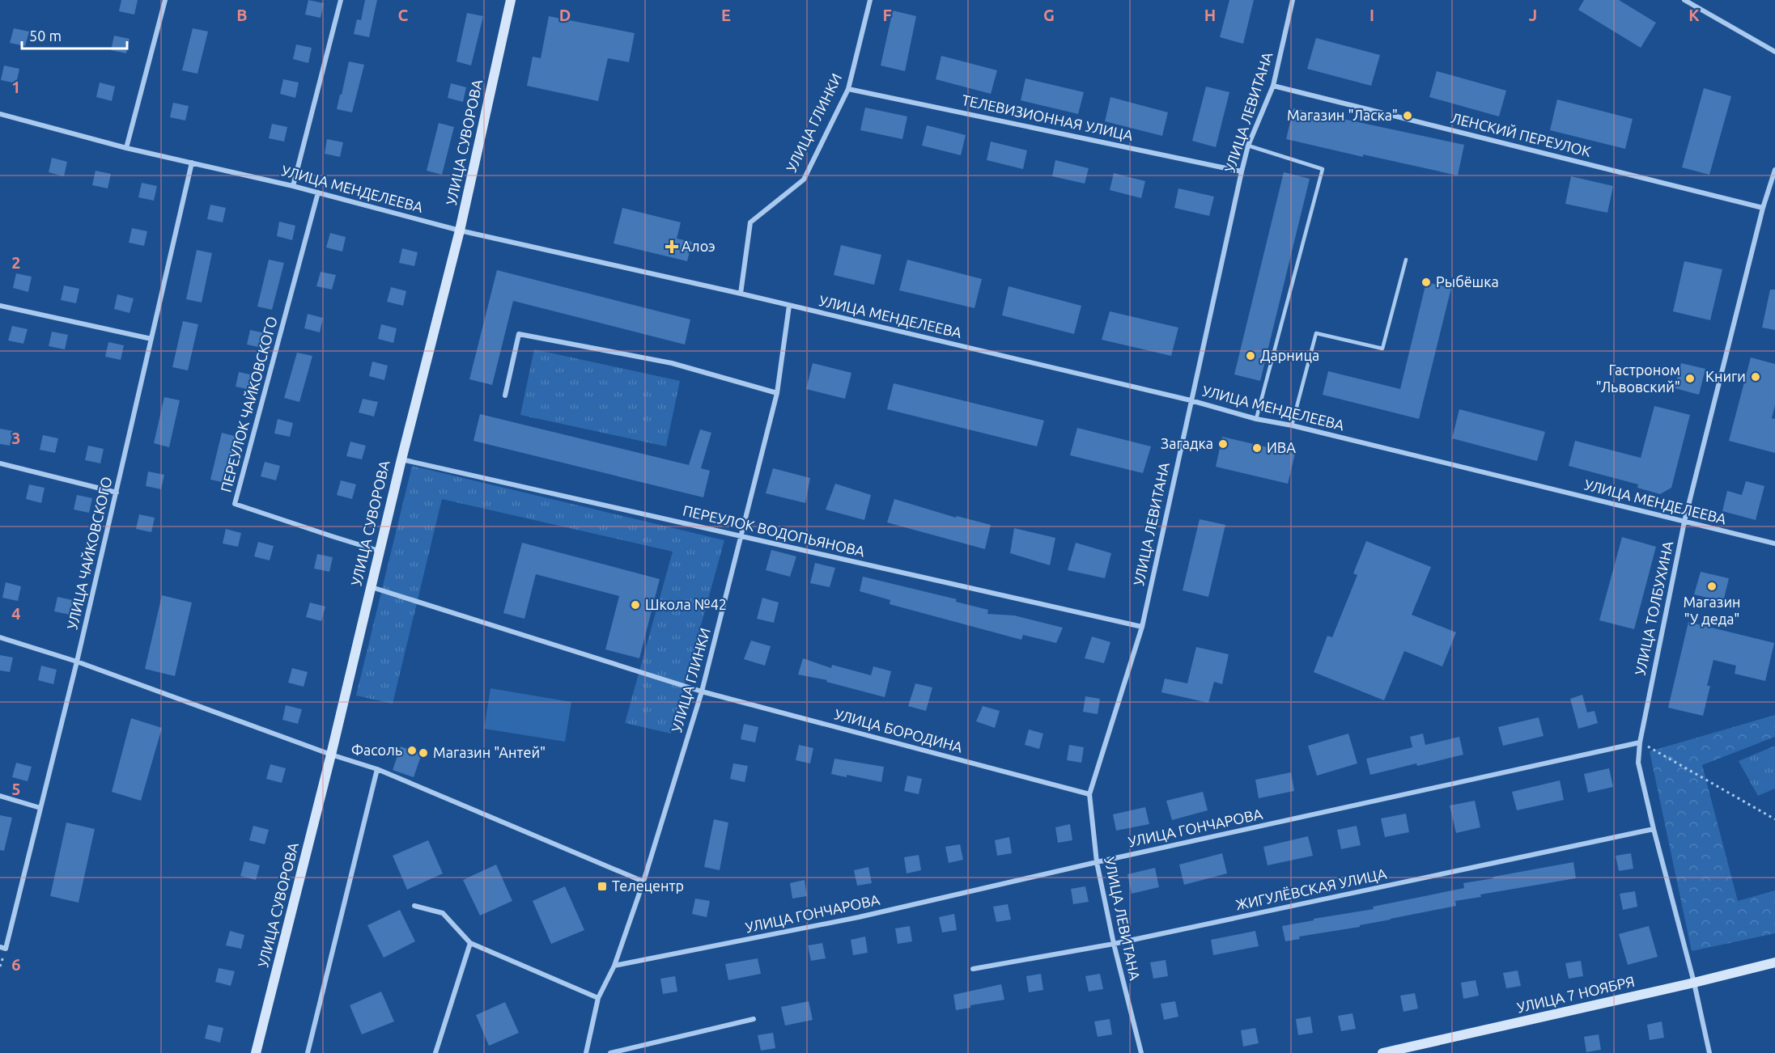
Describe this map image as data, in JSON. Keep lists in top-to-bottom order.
{
  "streets": {
    "street": [
      "УЛИЦА ЛЕВИТАНА",
      "ТЕЛЕВИЗИОННАЯ УЛИЦА",
      "УЛИЦА ГЛИНКИ",
      "ЛЕНСКИЙ ПЕРЕУЛОК",
      "УЛИЦА СУВОРОВА",
      "УЛИЦА МЕНДЕЛЕЕВА",
      "ПЕРЕУЛОК ЧАЙКОВСКОГО",
      "ПЕРЕУЛОК ВОДОПЬЯНОВА",
      "УЛИЦА ЧАЙКОВСКОГО",
      "УЛИЦА ТОЛБУХИНА",
      "УЛИЦА БОРОДИНА",
      "УЛИЦА ГОНЧАРОВА",
      "ЖИГУЛЁВСКАЯ УЛИЦА",
      "УЛИЦА 7 НОЯБРЯ"
    ]
  },
  "crossings": [
    ["УЛИЦА ЛЕВИТАНА", "ТЕЛЕВИЗИОННАЯ УЛИЦА"],
    ["УЛИЦА ЛЕВИТАНА", "ЛЕНСКИЙ ПЕРЕУЛОК"],
    ["УЛИЦА ЛЕВИТАНА", "УЛИЦА МЕНДЕЛЕЕВА"],
    ["УЛИЦА ЛЕВИТАНА", "ПЕРЕУЛОК ВОДОПЬЯНОВА"],
    ["УЛИЦА ЛЕВИТАНА", "УЛИЦА БОРОДИНА"],
    ["УЛИЦА ЛЕВИТАНА", "УЛИЦА ГОНЧАРОВА"],
    ["УЛИЦА ЛЕВИТАНА", "ЖИГУЛЁВСКАЯ УЛИЦА"],
    ["ТЕЛЕВИЗИОННАЯ УЛИЦА", "УЛИЦА ГЛИНКИ"],
    ["УЛИЦА ГЛИНКИ", "УЛИЦА МЕНДЕЛЕЕВА"],
    ["УЛИЦА ГЛИНКИ", "ПЕРЕУЛОК ВОДОПЬЯНОВА"],
    ["УЛИЦА ГЛИНКИ", "УЛИЦА БОРОДИНА"],
    ["УЛИЦА ГЛИНКИ", "УЛИЦА ГОНЧАРОВА"],
    ["ЛЕНСКИЙ ПЕРЕУЛОК", "УЛИЦА ТОЛБУХИНА"],
    ["УЛИЦА СУВОРОВА", "УЛИЦА МЕНДЕЛЕЕВА"],
    ["УЛИЦА СУВОРОВА", "ПЕРЕУЛОК ЧАЙКОВСКОГО"],
    ["УЛИЦА СУВОРОВА", "ПЕРЕУЛОК ВОДОПЬЯНОВА"],
    ["УЛИЦА СУВОРОВА", "УЛИЦА БОРОДИНА"],
    ["УЛИЦА МЕНДЕЛЕЕВА", "ПЕРЕУЛОК ЧАЙКОВСКОГО"],
    ["УЛИЦА МЕНДЕЛЕЕВА", "УЛИЦА ЧАЙКОВСКОГО"],
    ["УЛИЦА МЕНДЕЛЕЕВА", "УЛИЦА ТОЛБУХИНА"],
    ["УЛИЦА ТОЛБУХИНА", "УЛИЦА ГОНЧАРОВА"],
    ["УЛИЦА ТОЛБУХИНА", "ЖИГУЛЁВСКАЯ УЛИЦА"],
    ["УЛИЦА ТОЛБУХИНА", "УЛИЦА 7 НОЯБРЯ"]
  ],
  "places": {
    "other": [
      "Магазин \"Ласка\"",
      "Рыбёшка",
      "Дарница",
      "Книги",
      "Гастроном \"Львовский\"",
      "Загадка",
      "ИВА",
      "Магазин \"У деда\"",
      "Школа №42",
      "Фасоль",
      "Магазин \"Антей\""
    ],
    "health": ["Алоэ"],
    "transit": ["Телецентр"]
  },
  "scale_bar": "50 m",
  "grid": {
    "columns": [
      "B",
      "C",
      "D",
      "E",
      "F",
      "G",
      "H",
      "I",
      "J",
      "K"
    ],
    "rows": [
      "1",
      "2",
      "3",
      "4",
      "5",
      "6"
    ]
  }
}
